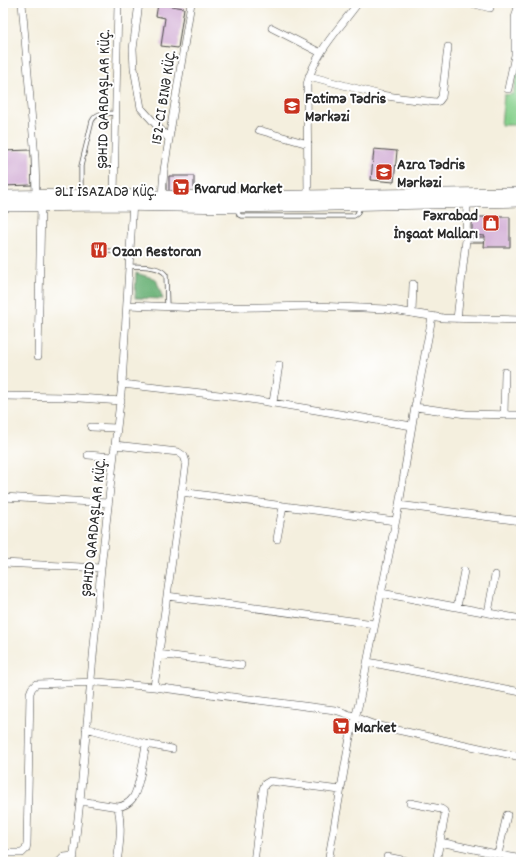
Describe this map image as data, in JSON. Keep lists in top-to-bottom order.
{
  "streets": {
    "main road": ["ƏLI İSAZADƏ KÜÇ."],
    "street": ["152-CI BINƏ KÜÇ.", "ŞƏHID QARDAŞLAR KÜÇ."]
  },
  "crossings": [
    ["152-CI BINƏ KÜÇ.", "ƏLI İSAZADƏ KÜÇ."],
    ["ŞƏHID QARDAŞLAR KÜÇ.", "ƏLI İSAZADƏ KÜÇ."]
  ],
  "places": {
    "school or university": ["Fatimə Tədris Mərkəzi", "Azra Tədris Mərkəzi"],
    "supermarket": ["Rvarud Market", "Market"],
    "shop": ["Fəxrabad İnşaat Malları"],
    "restaurant": ["Ozan Restoran"]
  }
}
